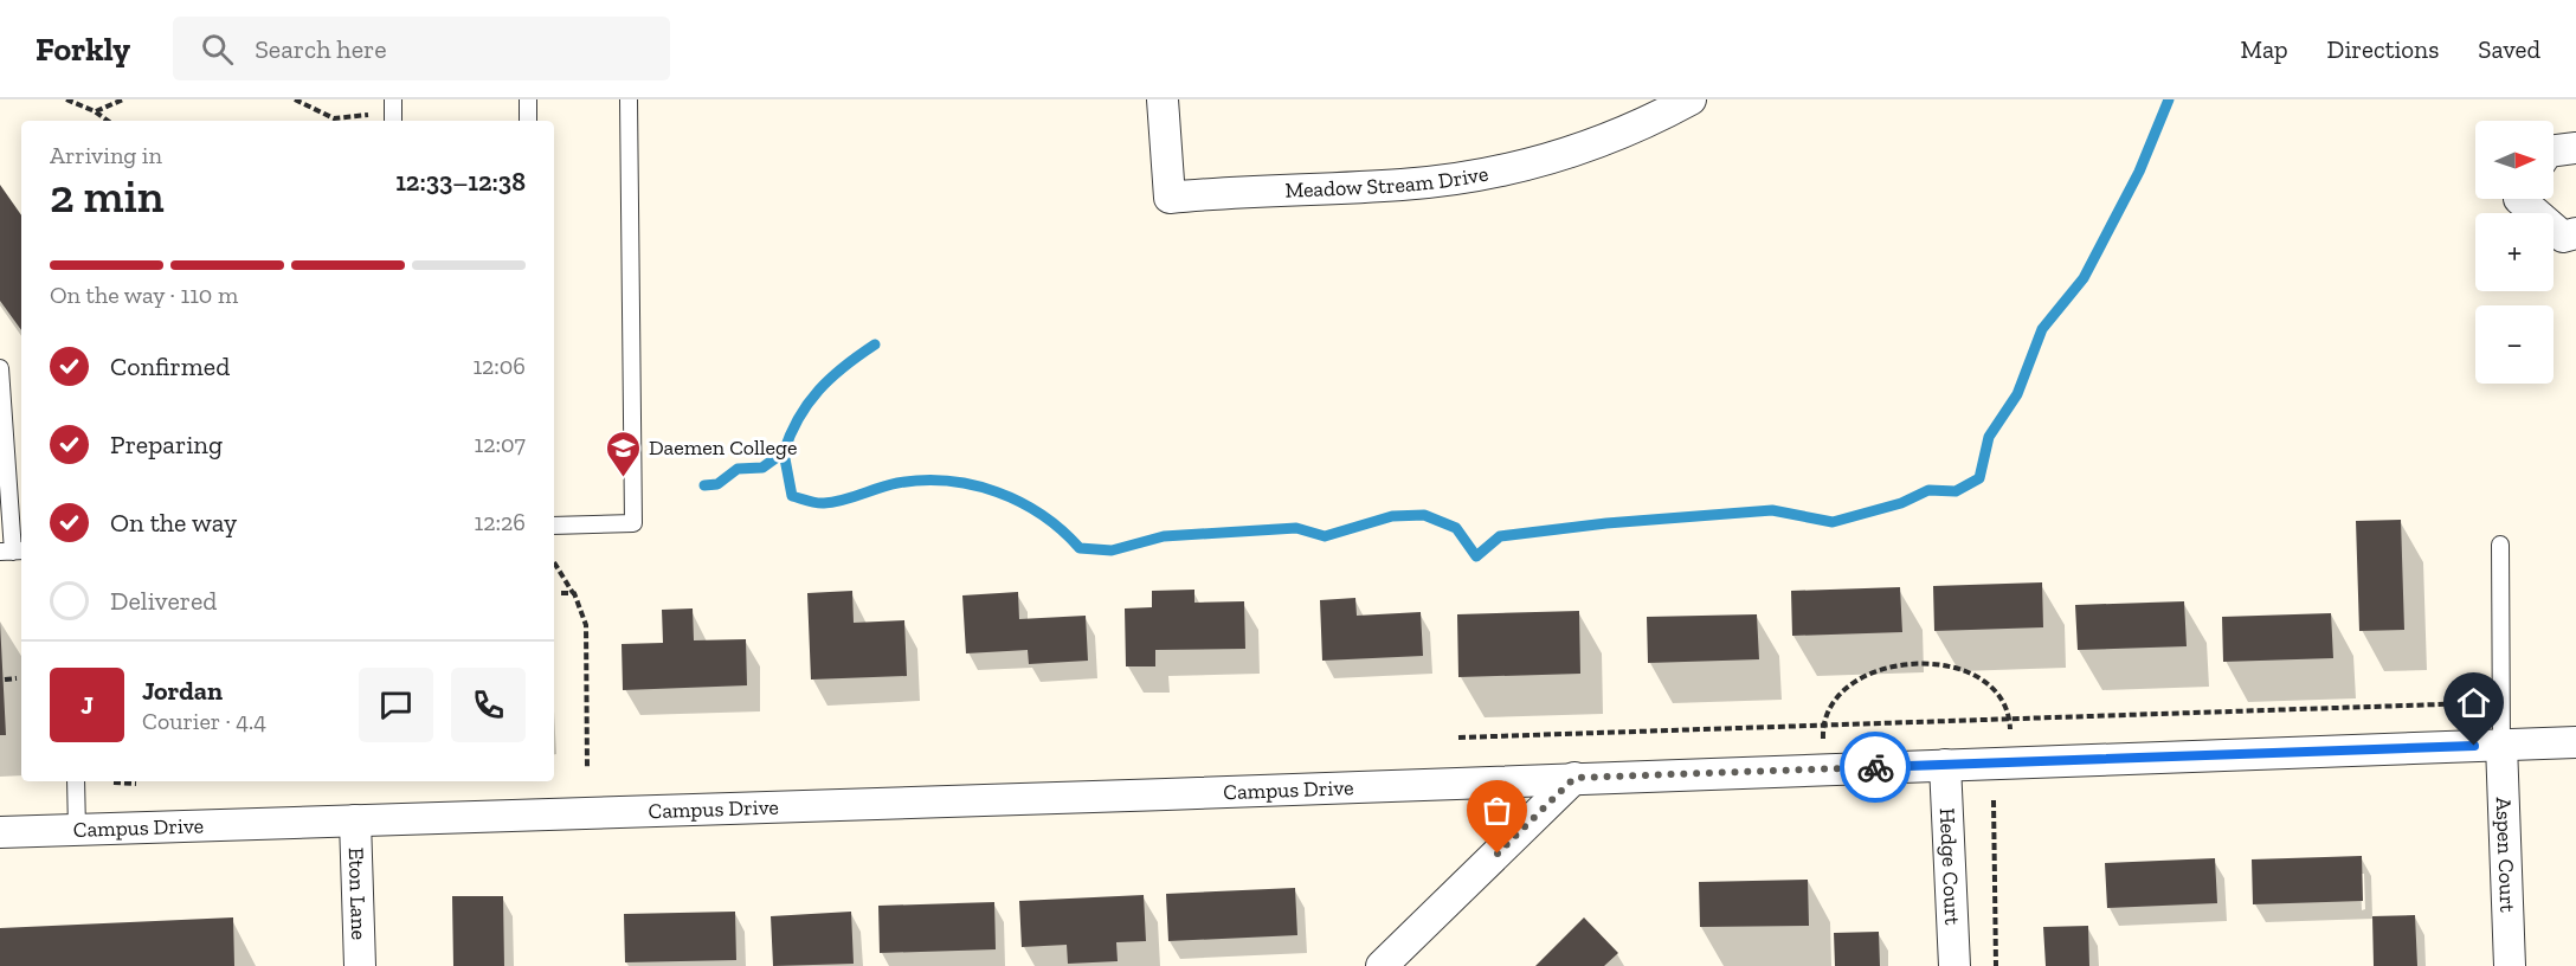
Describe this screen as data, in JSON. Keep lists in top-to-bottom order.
{
  "streets": {
    "street": [
      "Meadow Stream Drive",
      "Campus Drive",
      "Aspen Court",
      "Hedge Court",
      "Eton Lane"
    ]
  },
  "crossings": [
    ["Campus Drive", "Aspen Court"],
    ["Campus Drive", "Hedge Court"],
    ["Campus Drive", "Eton Lane"]
  ],
  "places": {
    "school or university": ["Daemen College"]
  },
  "north": "right",
  "page": {
    "header": "Forkly",
    "search": "Search here",
    "nav": ["Map", "Directions", "Saved"],
    "map_buttons": ["+", "−"],
    "heading": ["2 min", "Arriving in", "12:33–12:38"],
    "panel": ["Jordan", "Courier · 4.4"],
    "bar": "On the way · 110 m",
    "list": [
      ["Confirmed", "12:06"],
      ["Preparing", "12:07"],
      ["On the way", "12:26"],
      "Delivered"
    ],
    "round": "J"
  }
}
